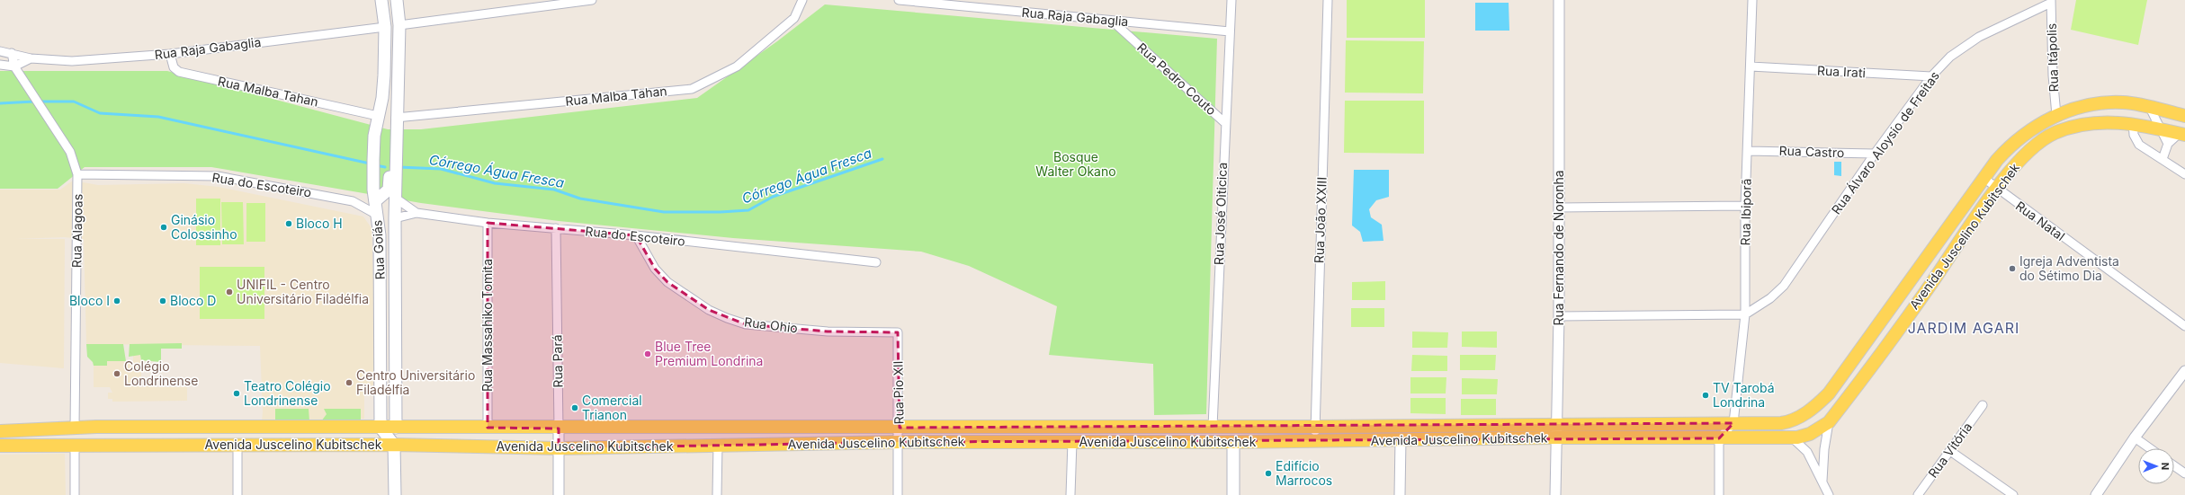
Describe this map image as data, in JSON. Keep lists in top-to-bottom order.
{
  "streets": {
    "main road": ["Avenida Juscelino Kubitschek", "Rua Goiás"],
    "street": [
      "Rua Raja Gabaglia",
      "Rua Itápolis",
      "Rua Irati",
      "Rua Pedro Couto",
      "Rua Malba Tahan",
      "Rua Álvaro Aloysio de Freitas",
      "Rua Castro",
      "Rua do Escoteiro",
      "Rua Ibiporã",
      "Rua José Oiticica",
      "Rua João XXIII",
      "Rua Natal",
      "Rua Alagoas",
      "Rua Fernando de Noronha",
      "Rua Massahiko Tomita",
      "Rua Ohio",
      "Rua Pará",
      "Rua Pio XII",
      "Rua Vitória"
    ]
  },
  "crossings": [
    ["Rua Raja Gabaglia", "Rua Pedro Couto"],
    ["Rua Raja Gabaglia", "Rua Malba Tahan"],
    ["Rua Raja Gabaglia", "Rua José Oiticica"],
    ["Rua Raja Gabaglia", "Rua Alagoas"],
    ["Rua Raja Gabaglia", "Rua Goiás"],
    ["Rua Itápolis", "Rua Álvaro Aloysio de Freitas"],
    ["Rua Itápolis", "Avenida Juscelino Kubitschek"],
    ["Rua Irati", "Rua Álvaro Aloysio de Freitas"],
    ["Rua Irati", "Rua Ibiporã"],
    ["Rua Pedro Couto", "Rua José Oiticica"],
    ["Rua Malba Tahan", "Rua Goiás"],
    ["Rua Álvaro Aloysio de Freitas", "Rua Castro"],
    ["Rua Álvaro Aloysio de Freitas", "Rua Ibiporã"],
    ["Rua Castro", "Rua Ibiporã"],
    ["Rua do Escoteiro", "Rua Alagoas"],
    ["Rua do Escoteiro", "Rua Goiás"],
    ["Rua do Escoteiro", "Rua Massahiko Tomita"],
    ["Rua do Escoteiro", "Rua Ohio"],
    ["Rua do Escoteiro", "Rua Pará"],
    ["Rua Ibiporã", "Avenida Juscelino Kubitschek"],
    ["Rua José Oiticica", "Avenida Juscelino Kubitschek"],
    ["Rua João XXIII", "Avenida Juscelino Kubitschek"],
    ["Rua Natal", "Avenida Juscelino Kubitschek"],
    ["Rua Alagoas", "Avenida Juscelino Kubitschek"],
    ["Avenida Juscelino Kubitschek", "Rua Fernando de Noronha"],
    ["Avenida Juscelino Kubitschek", "Rua Goiás"],
    ["Avenida Juscelino Kubitschek", "Rua Massahiko Tomita"],
    ["Avenida Juscelino Kubitschek", "Rua Pará"],
    ["Avenida Juscelino Kubitschek", "Rua Pio XII"],
    ["Rua Ohio", "Rua Pio XII"]
  ],
  "districts": ["JARDIM AGARI"],
  "water": ["Córrego Água Fresca"],
  "parks": ["Bosque Walter Okano"],
  "places": [
    "Bloco H",
    "Ginásio Colossinho",
    "Igreja Adventista do Sétimo Dia",
    "UNIFIL - Centro Universitário Filadélfia",
    "Bloco I",
    "Bloco D",
    "Blue Tree Premium Londrina",
    "Colégio Londrinense",
    "Centro Universitário Filadélfia",
    "Teatro Colégio Londrinense",
    "TV Tarobá Londrina",
    "Comercial Trianon",
    "Edifício Marrocos"
  ],
  "north": "right"
}
